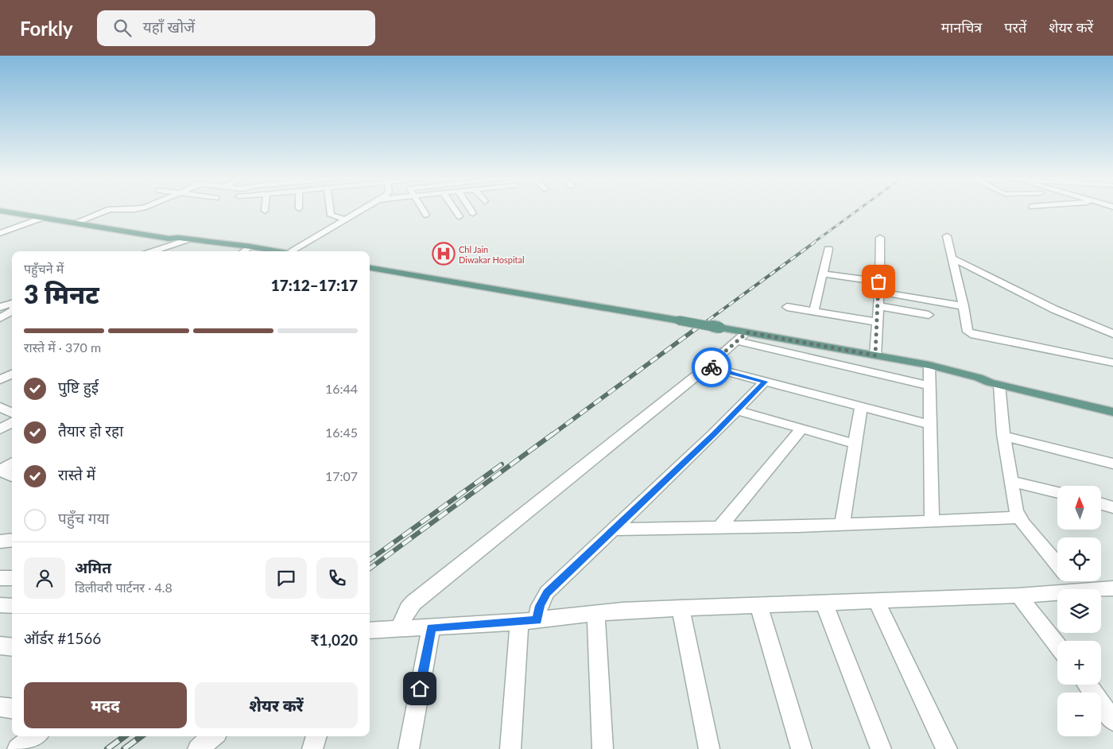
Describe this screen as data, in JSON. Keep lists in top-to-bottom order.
{
  "places": {
    "hospital": ["Chl Jain Diwakar Hospital"]
  },
  "north": "top",
  "page": {
    "header": "Forkly",
    "search": "यहाँ खोजें",
    "nav": ["मानचित्र", "परतें", "शेयर करें"],
    "heading": ["3 मिनट", "पहुँचने में", "17:12–17:17"],
    "panel": [
      "अमित",
      "डिलीवरी पार्टनर · 4.8",
      "ऑर्डर #1566",
      "₹1,020"
    ],
    "bar": "रास्ते में · 370 m",
    "list": [
      ["पुष्टि हुई", "16:44"],
      ["तैयार हो रहा", "16:45"],
      ["रास्ते में", "17:07"],
      "पहुँच गया"
    ],
    "map_buttons": ["+", "−"],
    "buttons": ["मदद", "शेयर करें"]
  }
}
